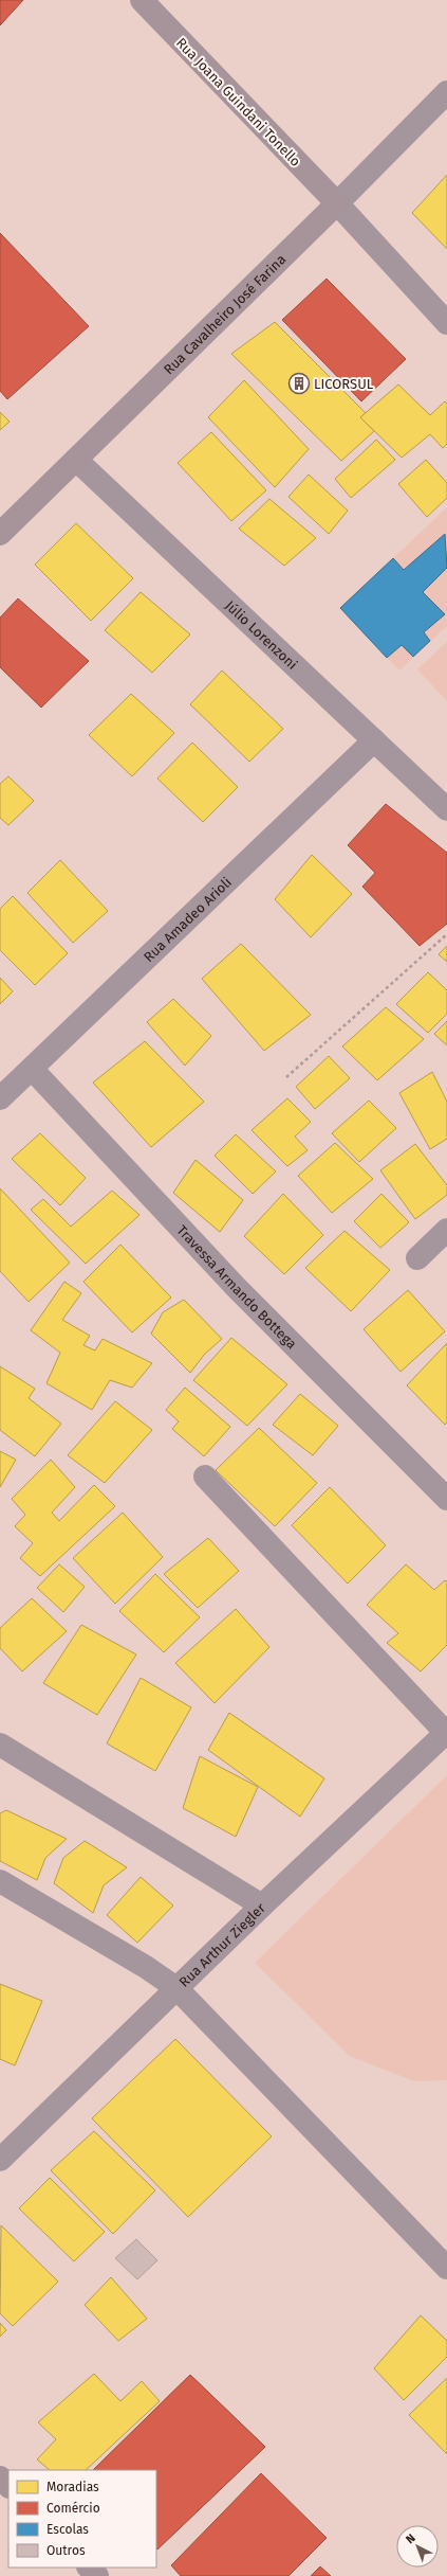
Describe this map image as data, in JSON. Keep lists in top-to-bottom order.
{
  "streets": {
    "main road": ["Rua Joana Guindani Tonello", "Rua Cavalheiro José Farina"],
    "street": [
      "Júlio Lorenzoni",
      "Rua Amadeo Arioli",
      "Travessa Armando Bottega",
      "Rua Arthur Ziegler"
    ]
  },
  "crossings": [
    ["Rua Joana Guindani Tonello", "Rua Cavalheiro José Farina"],
    ["Rua Cavalheiro José Farina", "Júlio Lorenzoni"],
    ["Júlio Lorenzoni", "Rua Amadeo Arioli"],
    ["Rua Amadeo Arioli", "Travessa Armando Bottega"]
  ],
  "places": {
    "building": ["LICORSUL"]
  },
  "legend": [
    "Moradias",
    "Comércio",
    "Escolas",
    "Outros"
  ],
  "north": "top left"
}
